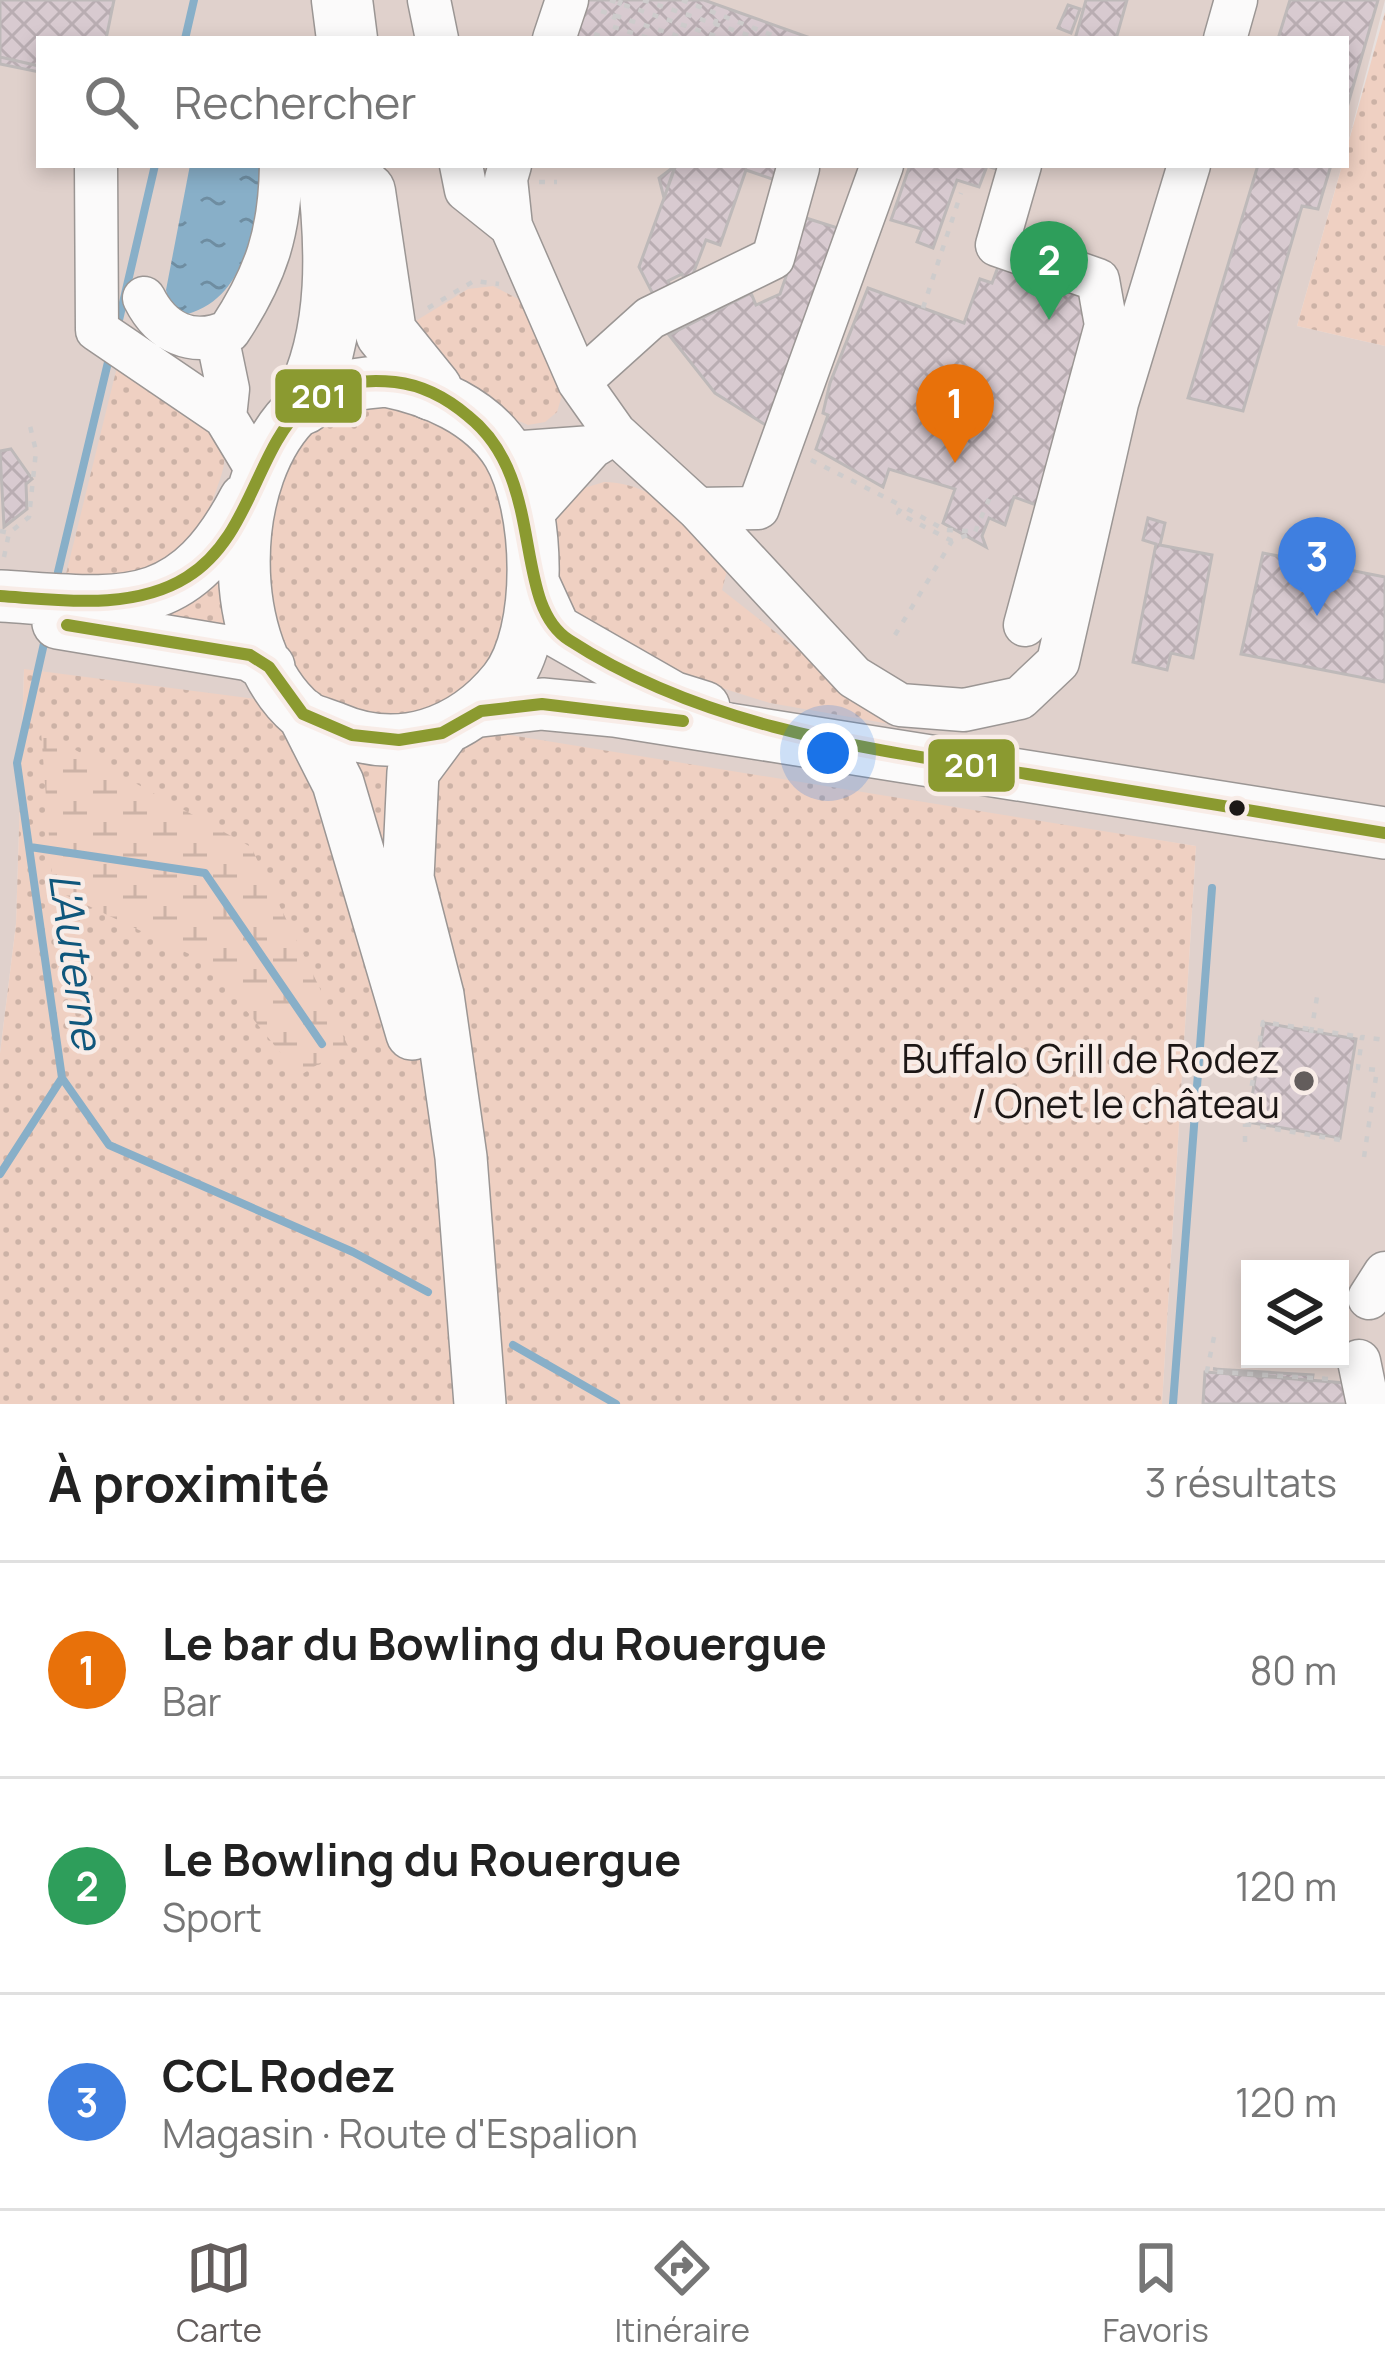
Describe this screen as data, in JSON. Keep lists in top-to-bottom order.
{
  "water": ["L'Auterne"],
  "places": ["Buffalo Grill de Rodez / Onet le château"],
  "lines": ["transit line 201"],
  "page": {
    "search": "Rechercher",
    "pins": ["2", "1", "3"],
    "heading": ["À proximité", "3 résultats"],
    "list": [
      {
        "mark": "1",
        "name": "Le bar du Bowling du Rouergue",
        "note": "Bar",
        "value": "80 m"
      },
      {
        "mark": "2",
        "name": "Le Bowling du Rouergue",
        "note": "Sport",
        "value": "120 m"
      },
      {
        "mark": "3",
        "name": "CCL Rodez",
        "note": "Magasin · Route d'Espalion",
        "value": "120 m"
      }
    ],
    "nav": ["Carte", "Itinéraire", "Favoris"]
  }
}
